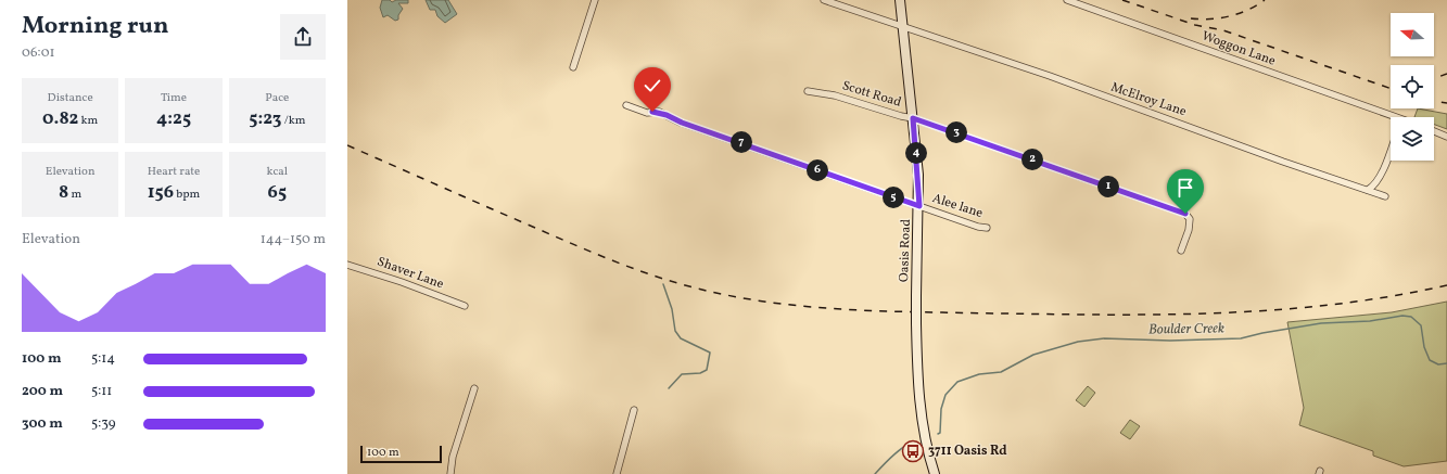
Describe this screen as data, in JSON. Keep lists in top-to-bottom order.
{
  "streets": {
    "main road": ["Oasis Road"],
    "street": [
      "Woggon Lane",
      "Scott Road",
      "McElroy Lane",
      "Alee lane",
      "Shaver Lane"
    ]
  },
  "crossings": [
    ["Scott Road", "Oasis Road"],
    ["McElroy Lane", "Oasis Road"],
    ["Alee lane", "Oasis Road"]
  ],
  "water": ["Boulder Creek"],
  "places": {
    "bus stop": ["3711 Oasis Rd"]
  },
  "scale_bar": "100 m",
  "north": "left",
  "page": {
    "heading": ["Morning run", "06:01"],
    "stats": [
      ["Distance", "0.82 km"],
      ["Time", "4:25"],
      ["Pace", "5:23 /km"],
      ["Elevation", "8 m"],
      ["Heart rate", "156 bpm"],
      ["kcal", "65"]
    ],
    "pins": [
      "3",
      "7",
      "4",
      "2",
      "6",
      "1",
      "5"
    ],
    "chart": ["Elevation", "144–150 m"],
    "list": [
      {
        "name": "100 m",
        "note": "5:14"
      },
      {
        "name": "200 m",
        "note": "5:11"
      },
      {
        "name": "300 m",
        "note": "5:39"
      }
    ],
    "scale": "100 m"
  }
}
